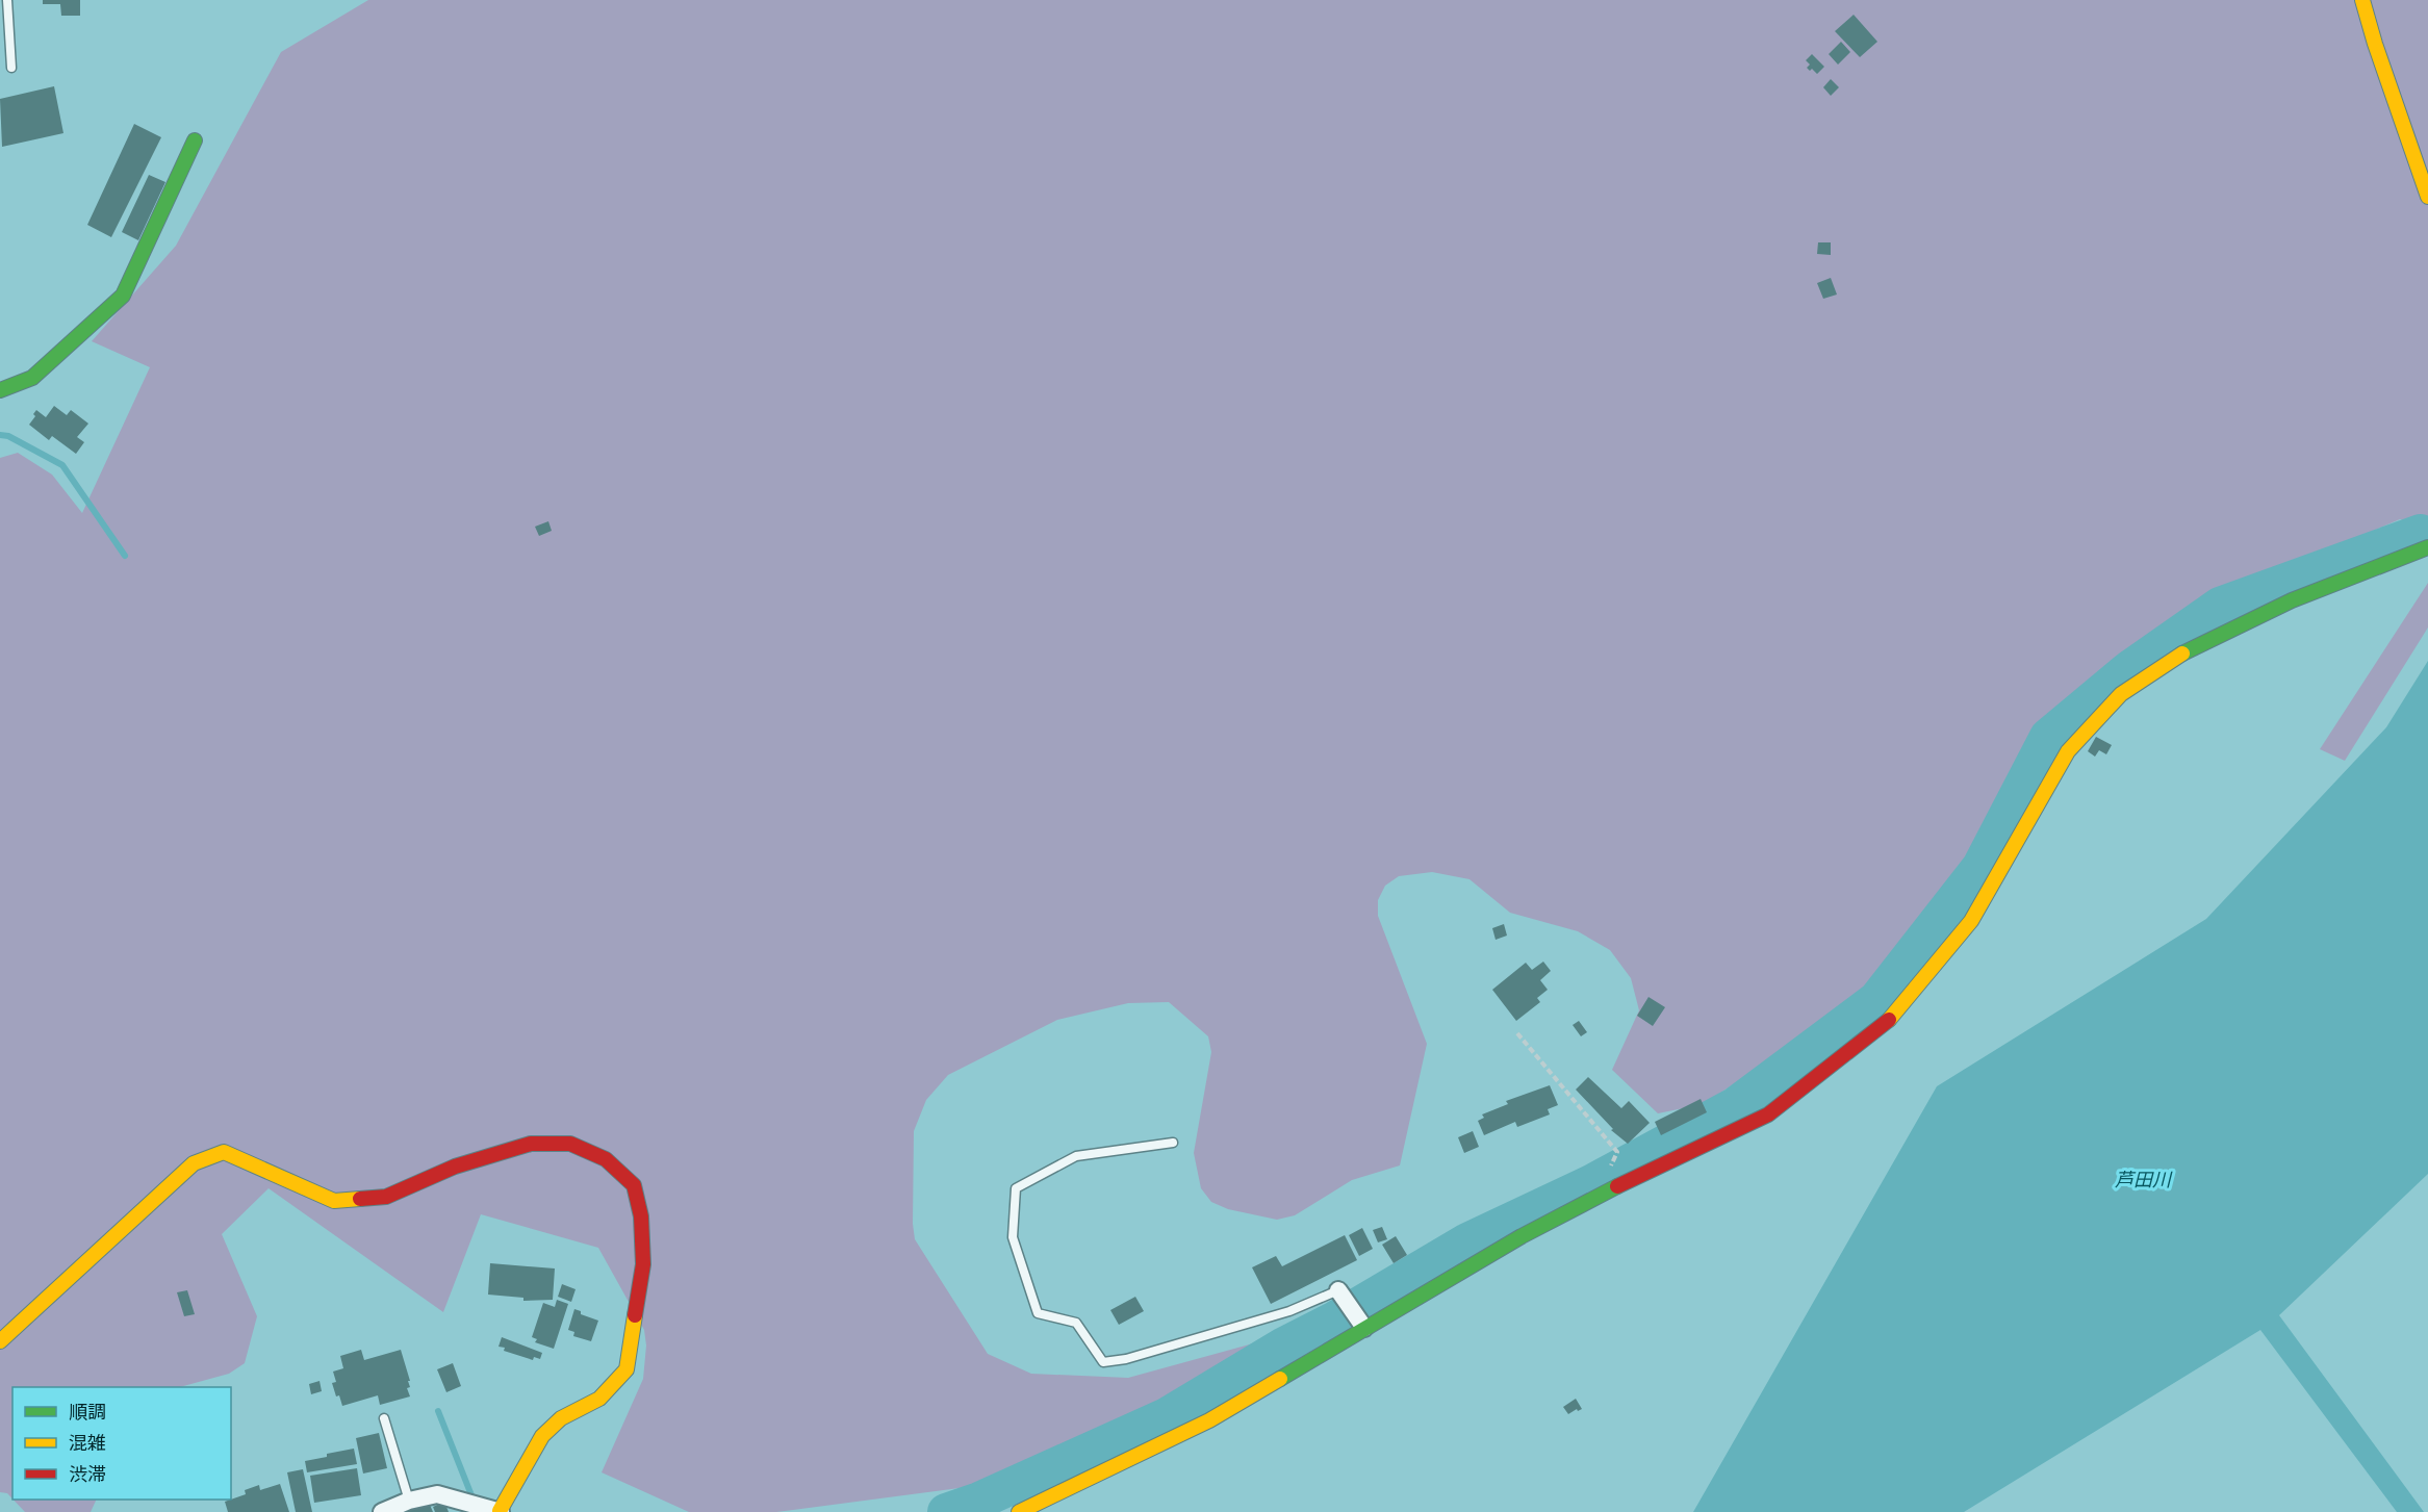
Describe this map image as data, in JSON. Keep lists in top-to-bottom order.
{
  "water": ["芦田川"],
  "legend": ["順調", "混雑", "渋滞"]
}
